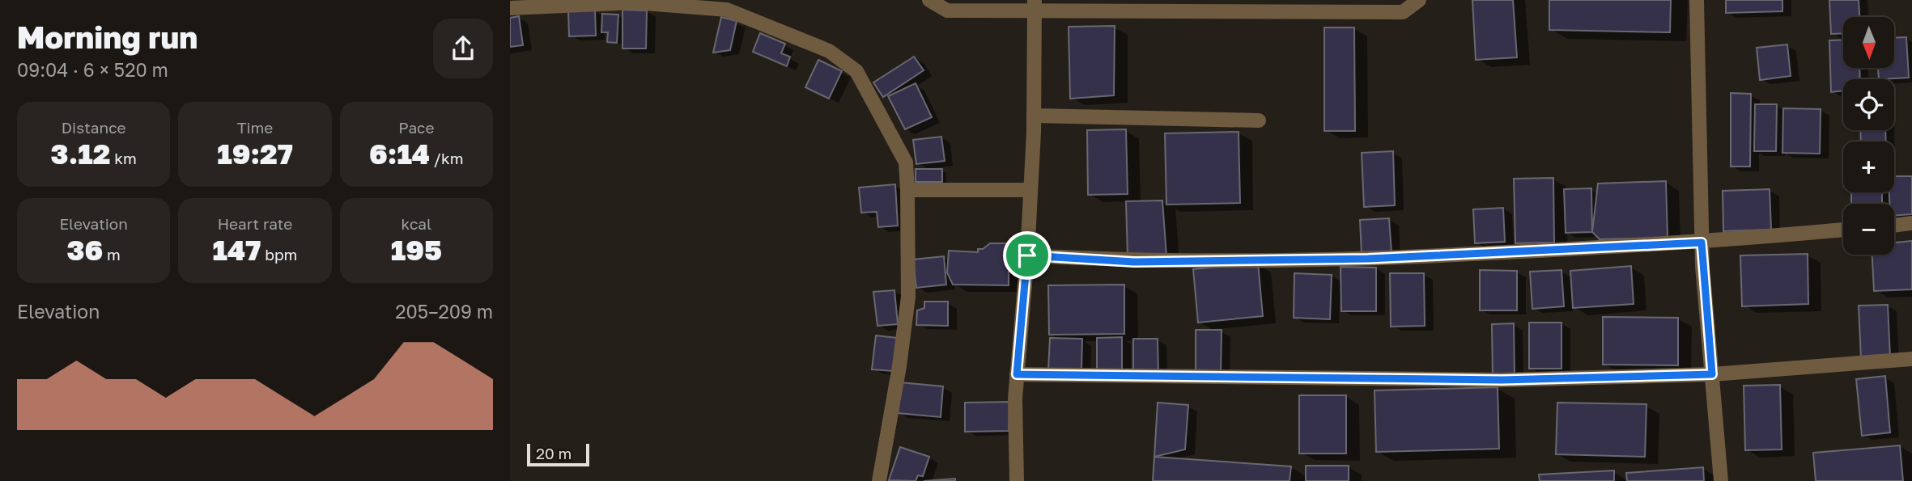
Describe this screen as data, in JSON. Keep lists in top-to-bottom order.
{
  "scale_bar": "20 m",
  "north": "bottom",
  "page": {
    "heading": ["Morning run", "09:04 · 6 × 520 m"],
    "map_buttons": ["+", "−"],
    "stats": [
      ["Distance", "3.12 km"],
      ["Time", "19:27"],
      ["Pace", "6:14 /km"],
      ["Elevation", "36 m"],
      ["Heart rate", "147 bpm"],
      ["kcal", "195"]
    ],
    "chart": ["Elevation", "205–209 m"],
    "scale": "20 m"
  }
}
